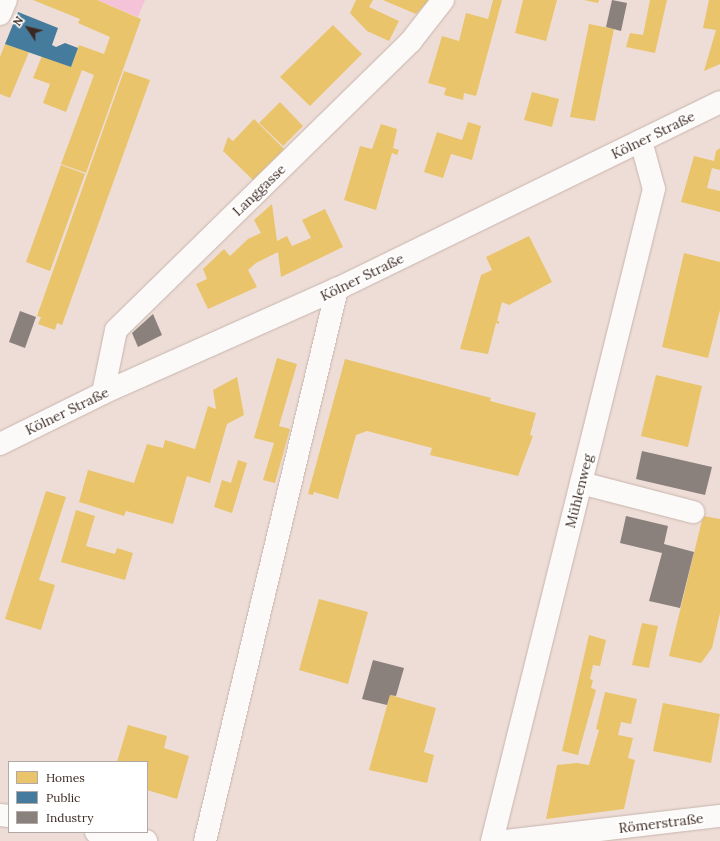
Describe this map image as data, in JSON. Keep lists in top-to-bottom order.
{
  "streets": {
    "street": [
      "Kölner Straße",
      "Langgasse",
      "Mühlenweg",
      "Römerstraße"
    ]
  },
  "crossings": [
    ["Kölner Straße", "Langgasse"],
    ["Kölner Straße", "Mühlenweg"]
  ],
  "legend": ["Homes", "Public", "Industry"],
  "north": "top left"
}
